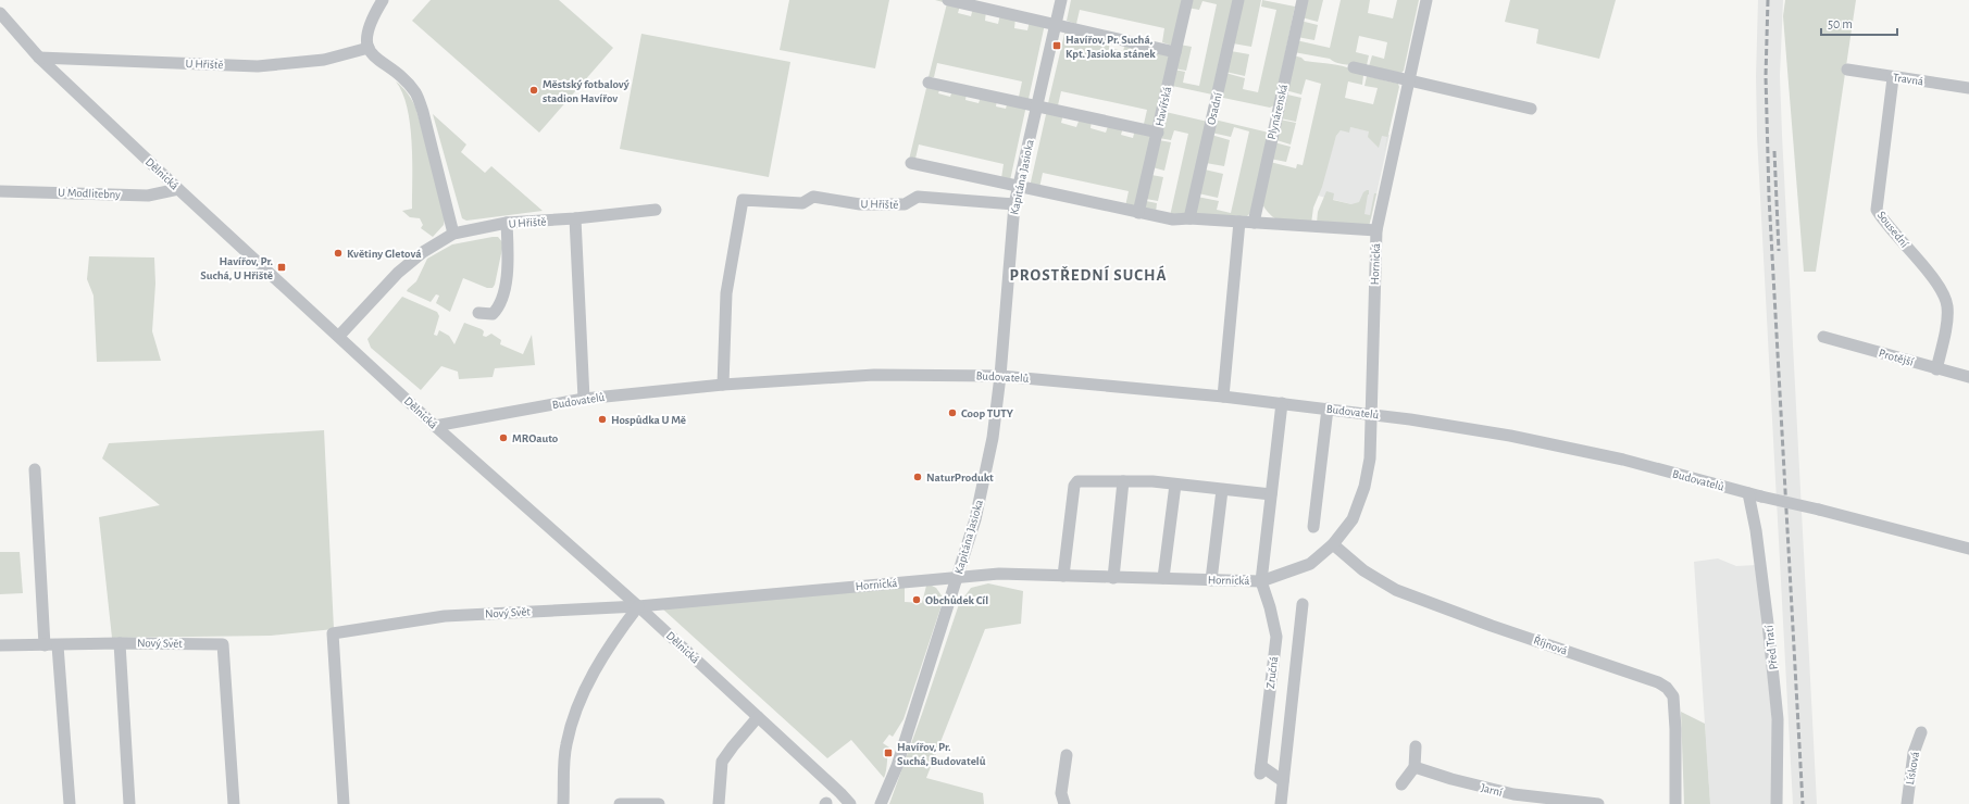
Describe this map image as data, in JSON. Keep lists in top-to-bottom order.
{
  "streets": {
    "street": [
      "U Hřiště",
      "Travná",
      "Havířská",
      "Osadní",
      "Plynárenská",
      "Dělnická",
      "Kapitána Jasioka",
      "U Modlitebny",
      "Sousední",
      "Hornická",
      "Protější",
      "Budovatelů",
      "Nový Svět",
      "Říjnová",
      "Před Tratí",
      "Zručná",
      "Lísková",
      "Jarní"
    ]
  },
  "crossings": [
    ["U Hřiště", "Dělnická"],
    ["U Hřiště", "Kapitána Jasioka"],
    ["U Hřiště", "Budovatelů"],
    ["Travná", "Sousední"],
    ["Dělnická", "U Modlitebny"],
    ["Dělnická", "Hornická"],
    ["Dělnická", "Budovatelů"],
    ["Dělnická", "Nový Svět"],
    ["Kapitána Jasioka", "Hornická"],
    ["Kapitána Jasioka", "Budovatelů"],
    ["Sousední", "Protější"],
    ["Hornická", "Budovatelů"],
    ["Hornická", "Nový Svět"],
    ["Hornická", "Říjnová"],
    ["Hornická", "Zručná"],
    ["Budovatelů", "Před Tratí"]
  ],
  "districts": ["PROSTŘEDNÍ SUCHÁ"],
  "places": {
    "transit": ["Havířov, Pr. Suchá, Kpt. Jasioka stánek", "Havířov, Pr. Suchá, U Hřiště", "Havířov, Pr. Suchá, Budovatelů"],
    "other": [
      "Městský fotbalový stadion Havířov",
      "Květiny Gletová",
      "Coop TUTY",
      "Hospůdka U Mě",
      "MROauto",
      "NaturProdukt",
      "Obchůdek Cíl"
    ]
  },
  "scale_bar": "50 m"
}
